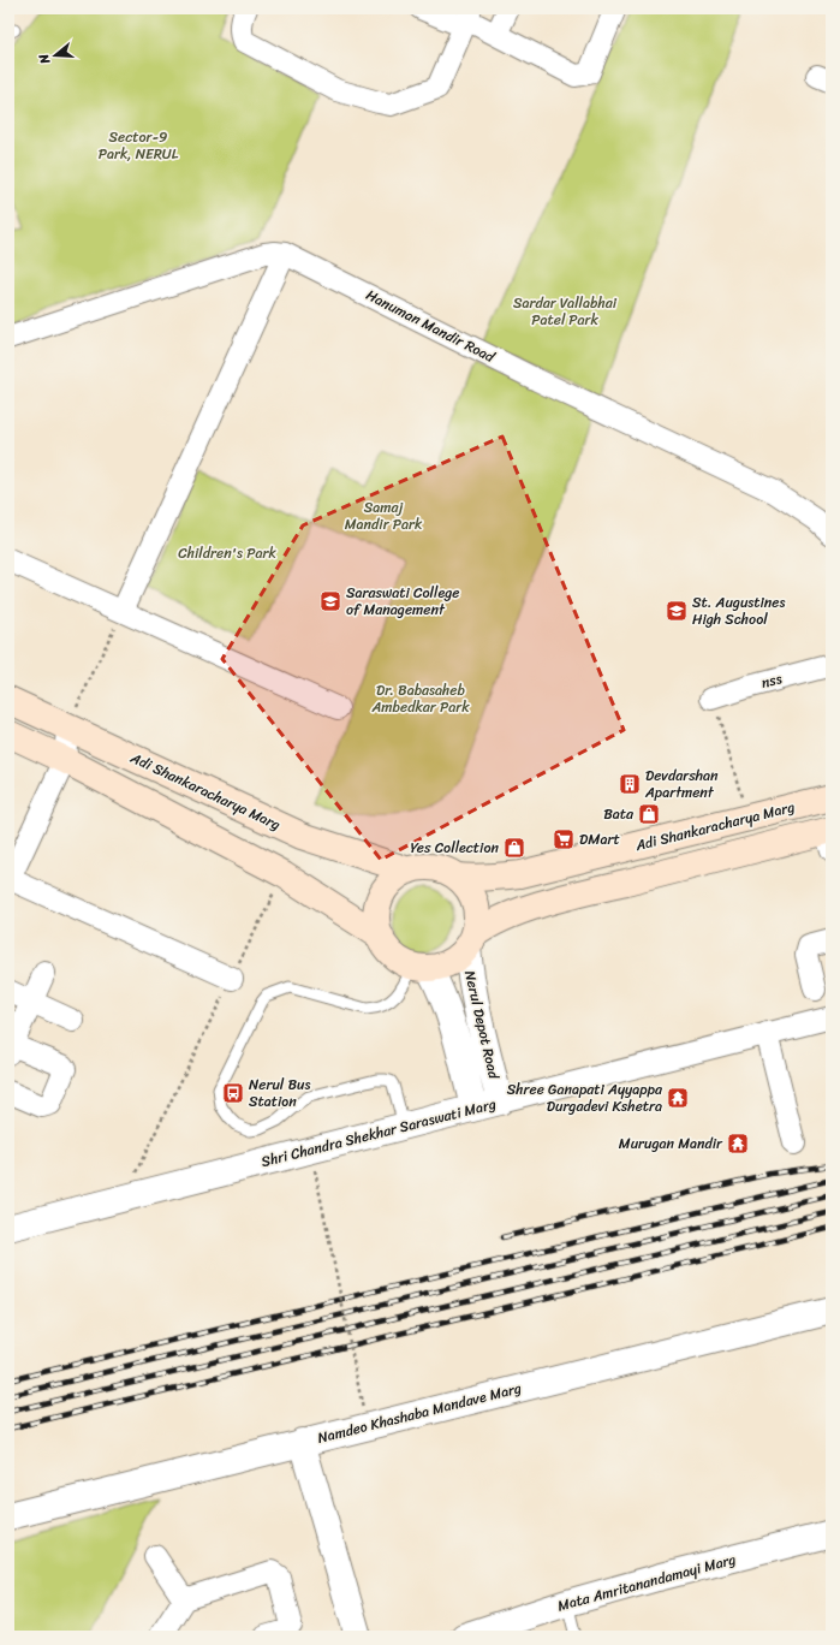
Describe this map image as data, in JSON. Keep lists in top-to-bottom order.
{
  "streets": {
    "main road": ["Adi Shankaracharya Marg"],
    "street": [
      "Hanuman Mandir Road",
      "nss",
      "Nerul Depot Road",
      "Shri Chandra Shekhar Saraswati Marg",
      "Namdeo Khashaba Mandave Marg",
      "Mata Amritanandamayi Marg"
    ]
  },
  "crossings": [
    ["Adi Shankaracharya Marg", "Nerul Depot Road"],
    ["Nerul Depot Road", "Shri Chandra Shekhar Saraswati Marg"]
  ],
  "parks": [
    "Sector-9 Park, NERUL",
    "Sardar Vallabhai Patel Park",
    "Samaj Mandir Park",
    "Children's Park",
    "Dr. Babasaheb Ambedkar Park"
  ],
  "places": {
    "school or university": ["Saraswati College of Management", "St. Augustines High School"],
    "building": ["Devdarshan Apartment"],
    "shop": ["Bata", "Yes Collection"],
    "supermarket": ["DMart"],
    "bus stop": ["Nerul Bus Station"],
    "temple": ["Shree Ganapati Ayyappa Durgadevi Kshetra", "Murugan Mandir"]
  },
  "north": "left"
}
